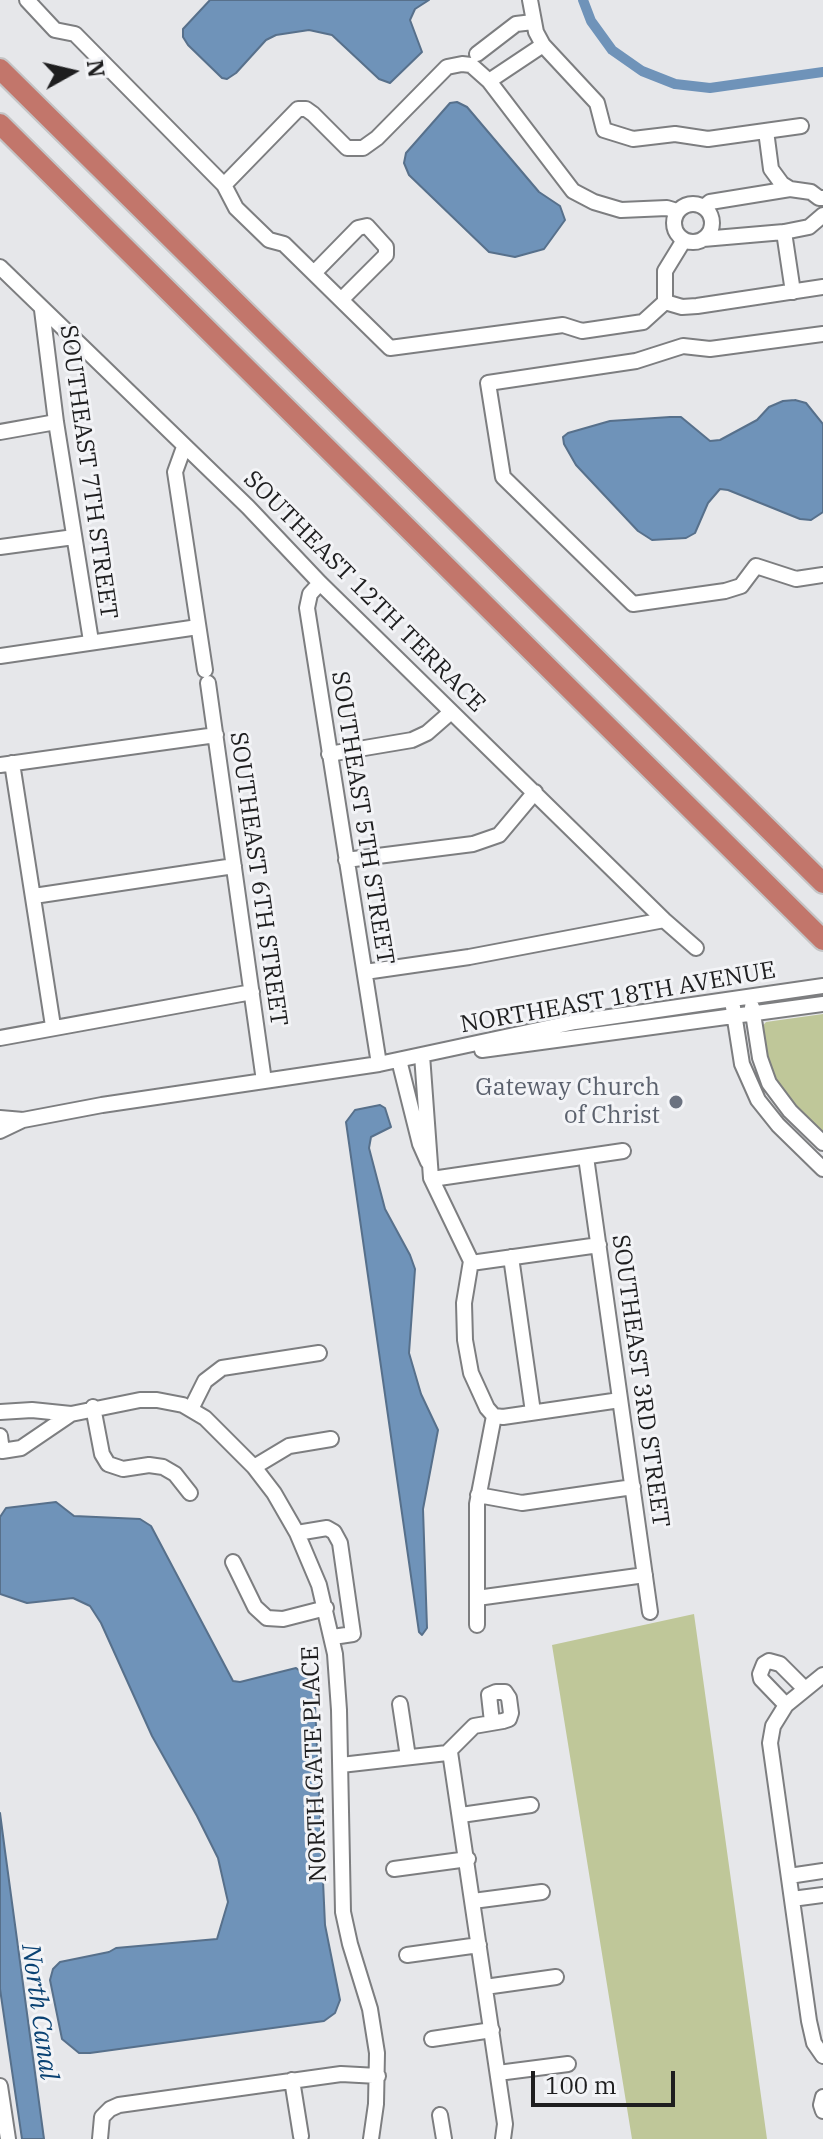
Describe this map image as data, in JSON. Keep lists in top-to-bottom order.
{
  "streets": {
    "street": [
      "SOUTHEAST 7TH STREET",
      "SOUTHEAST 12TH TERRACE",
      "SOUTHEAST 5TH STREET",
      "SOUTHEAST 6TH STREET",
      "NORTHEAST 18TH AVENUE",
      "SOUTHEAST 3RD STREET",
      "NORTH GATE PLACE"
    ]
  },
  "crossings": [
    ["SOUTHEAST 7TH STREET", "SOUTHEAST 12TH TERRACE"],
    ["SOUTHEAST 12TH TERRACE", "SOUTHEAST 5TH STREET"],
    ["SOUTHEAST 12TH TERRACE", "SOUTHEAST 6TH STREET"],
    ["SOUTHEAST 5TH STREET", "NORTHEAST 18TH AVENUE"],
    ["SOUTHEAST 6TH STREET", "NORTHEAST 18TH AVENUE"]
  ],
  "water": ["North Canal"],
  "places": ["Gateway Church of Christ"],
  "scale_bar": "100 m",
  "north": "right"
}
